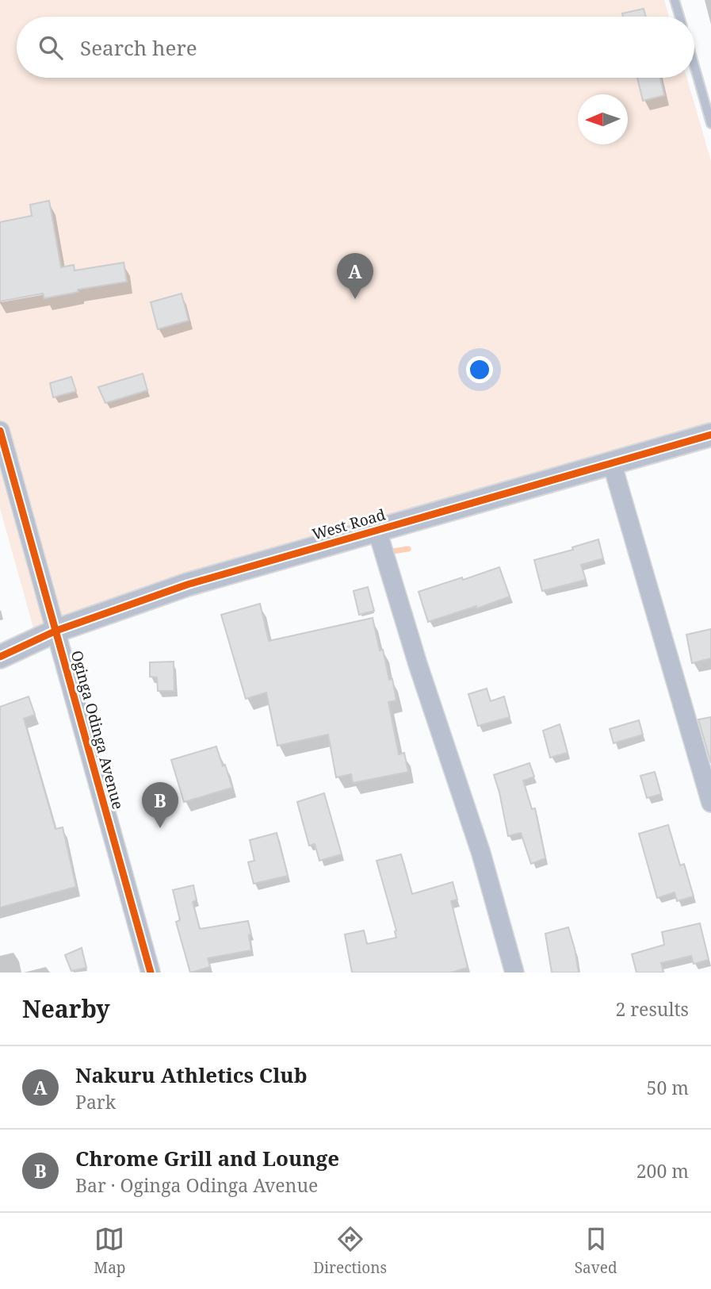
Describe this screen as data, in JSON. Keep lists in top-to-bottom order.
{
  "streets": {
    "street": ["West Road", "Oginga Odinga Avenue"]
  },
  "crossings": [
    ["West Road", "Oginga Odinga Avenue"]
  ],
  "north": "left",
  "page": {
    "search": "Search here",
    "pins": ["A", "B"],
    "heading": ["Nearby", "2 results"],
    "list": [
      {
        "mark": "A",
        "name": "Nakuru Athletics Club",
        "note": "Park",
        "value": "50 m"
      },
      {
        "mark": "B",
        "name": "Chrome Grill and Lounge",
        "note": "Bar · Oginga Odinga Avenue",
        "value": "200 m"
      }
    ],
    "nav": ["Map", "Directions", "Saved"]
  }
}
